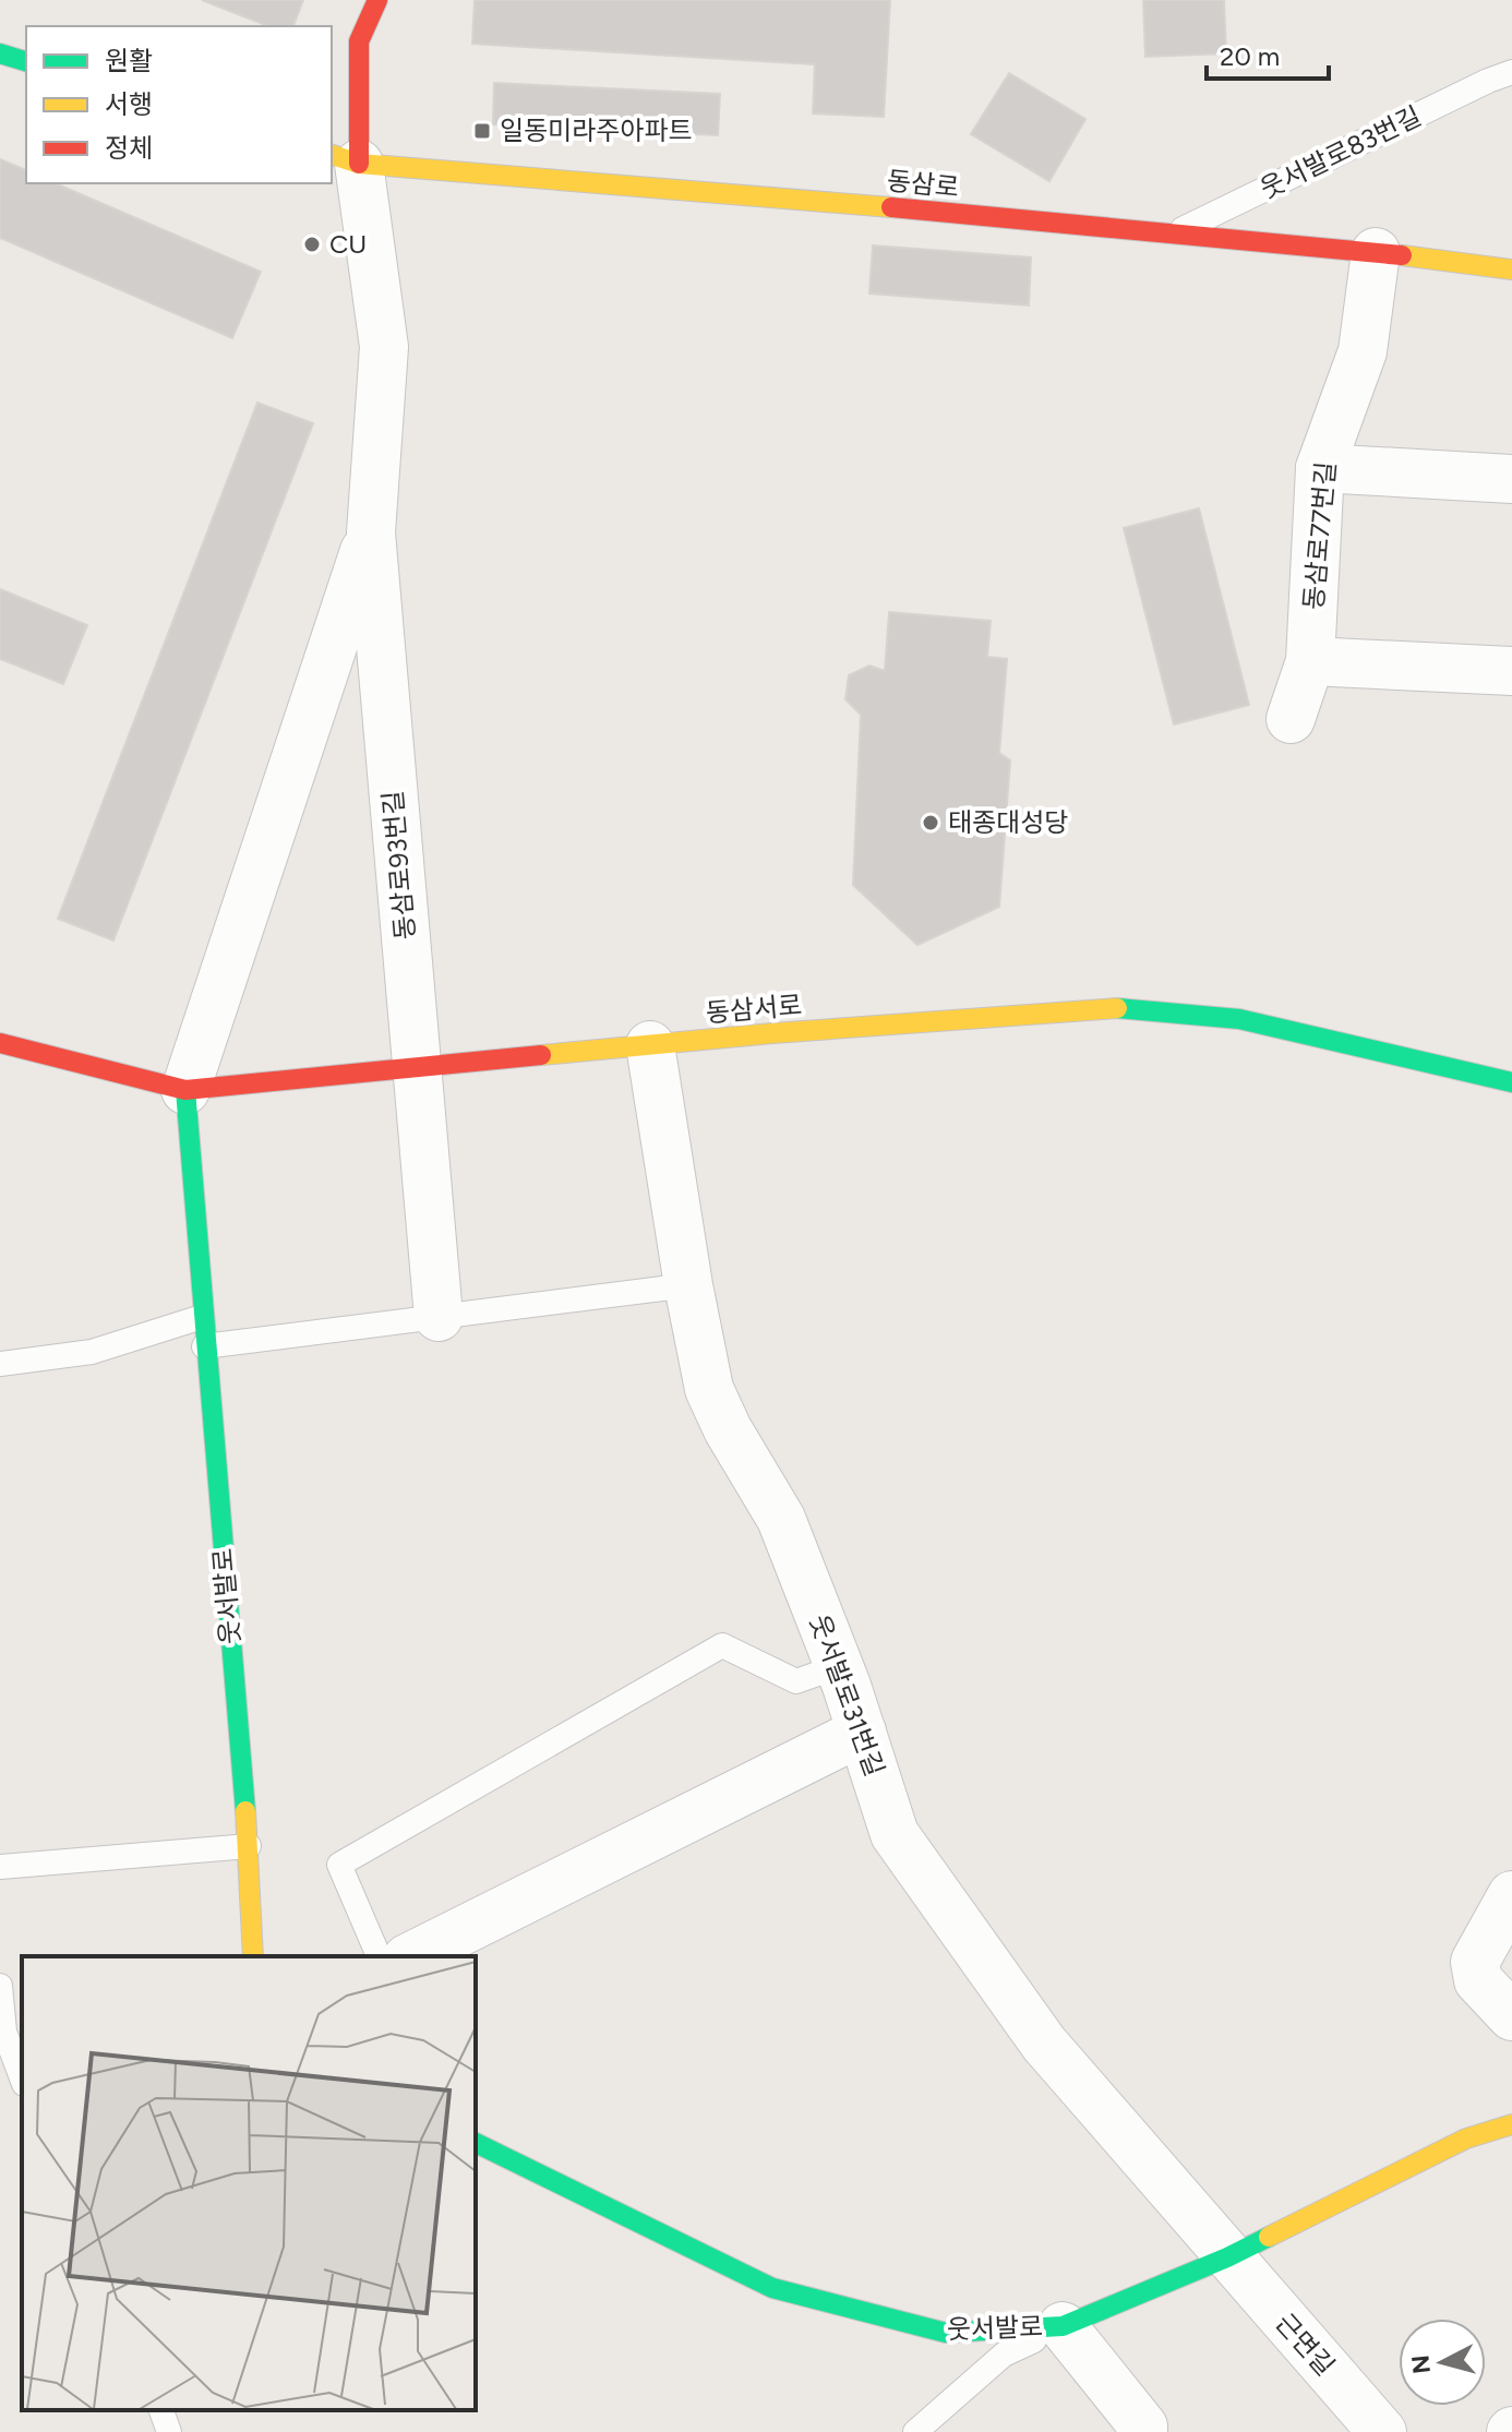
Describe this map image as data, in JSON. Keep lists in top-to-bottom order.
{
  "streets": {
    "street": [
      "동삼로",
      "동삼로77번길",
      "동삼로93번길",
      "동삼서로",
      "웃서발로",
      "웃서발로31번길",
      "근면길"
    ],
    "lane": ["웃서발로83번길"]
  },
  "crossings": [
    ["웃서발로83번길", "동삼로"],
    ["동삼로", "동삼로77번길"],
    ["동삼로", "동삼로93번길"],
    ["동삼로93번길", "동삼서로"],
    ["동삼서로", "웃서발로"],
    ["동삼서로", "웃서발로31번길"],
    ["웃서발로", "웃서발로31번길"],
    ["웃서발로", "근면길"],
    ["웃서발로31번길", "근면길"]
  ],
  "places": {
    "transit": ["일동미라주아파트"],
    "other": ["CU", "태종대성당"]
  },
  "legend": ["원활", "서행", "정체"],
  "scale_bar": "20 m",
  "north": "left"
}
